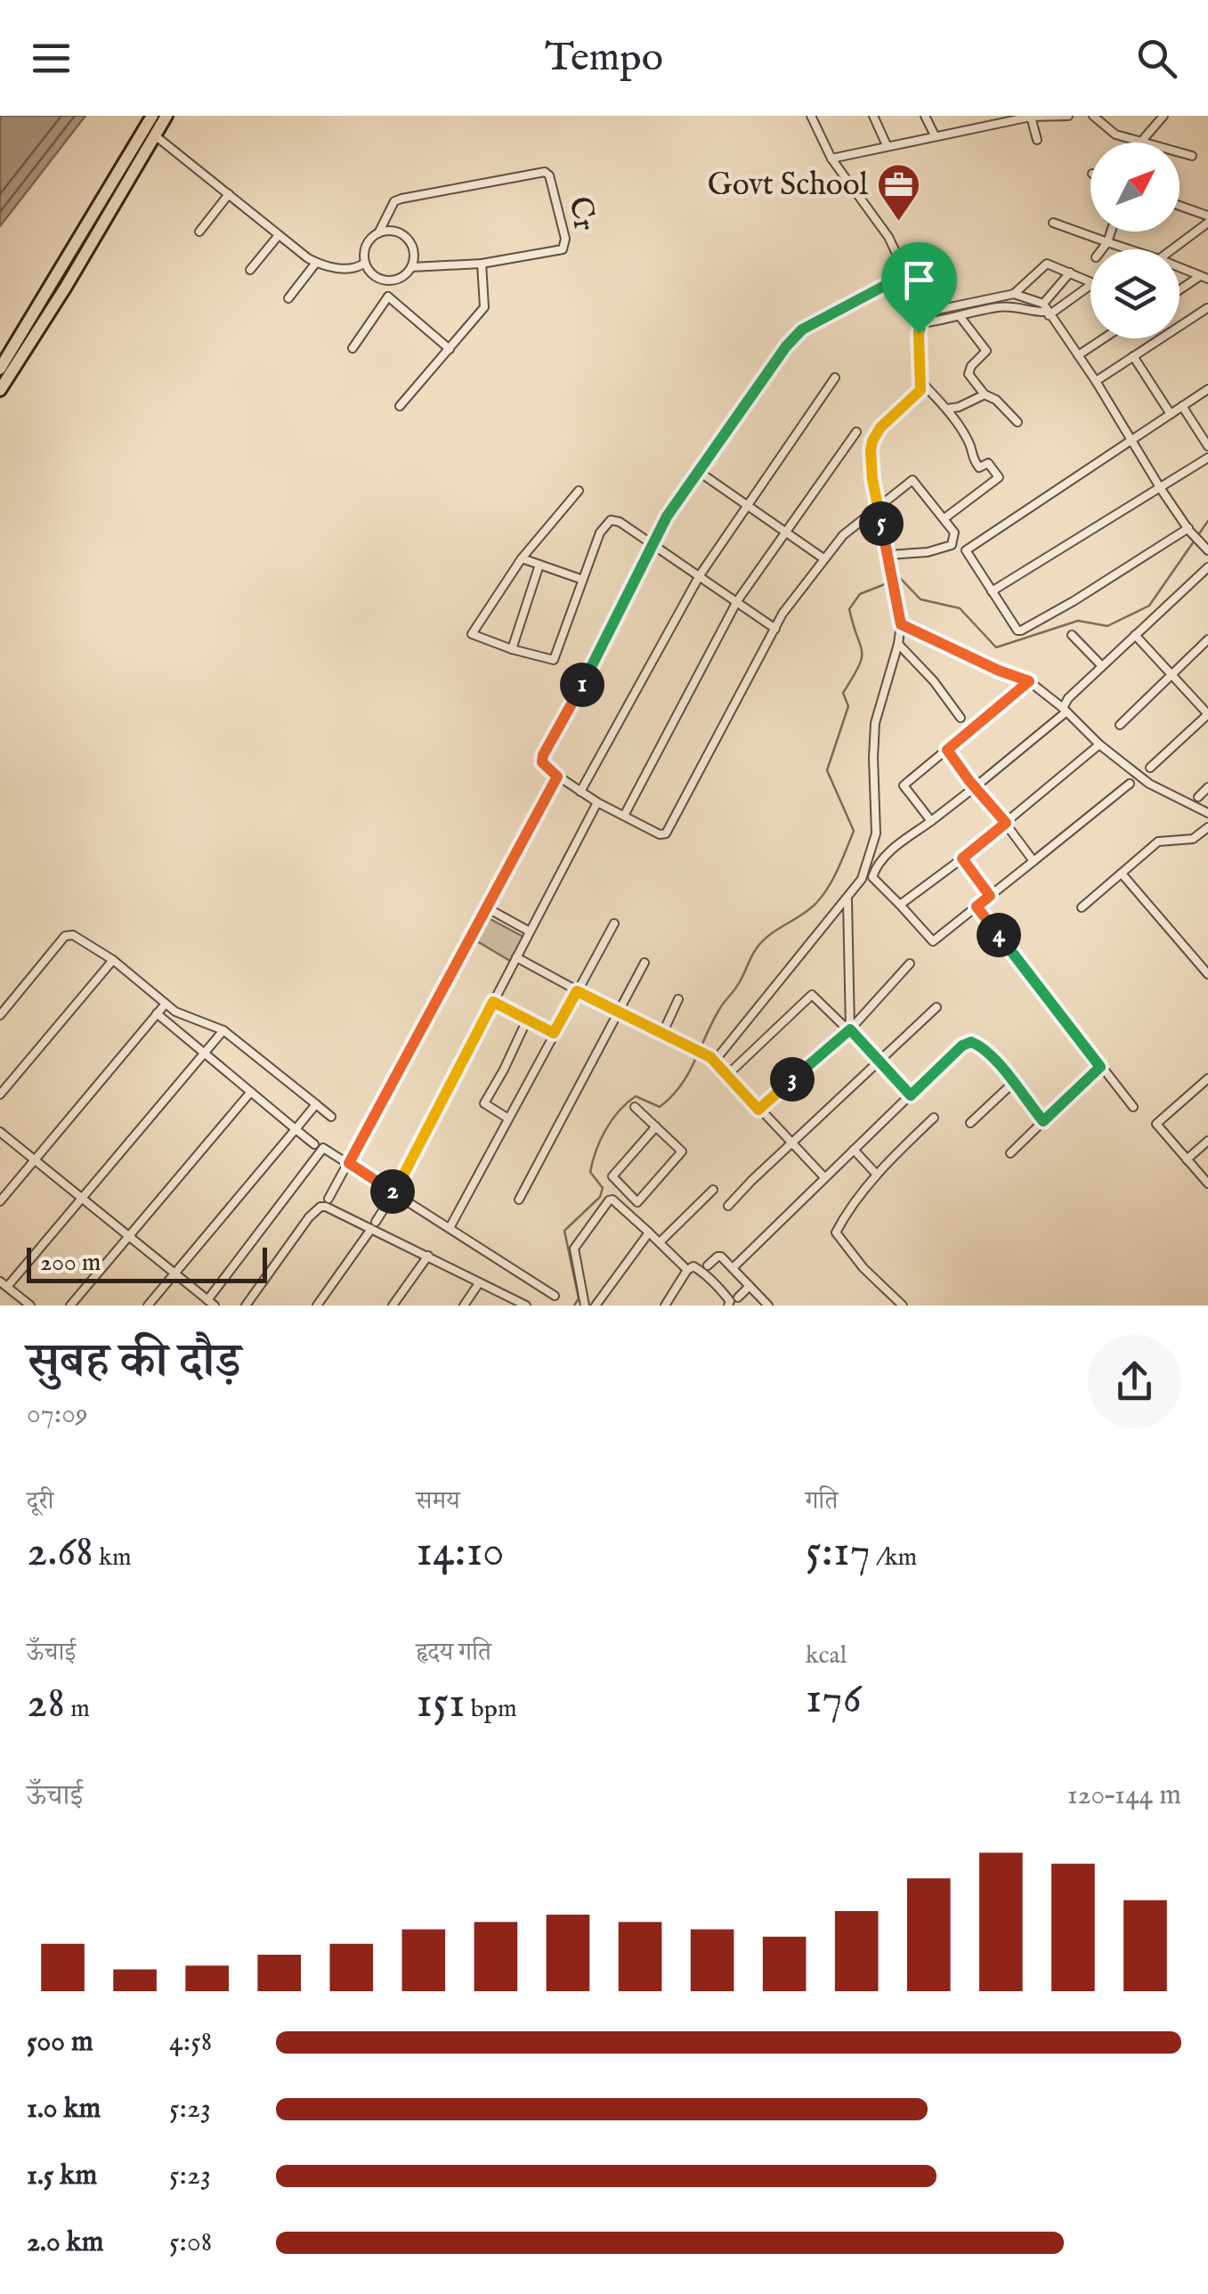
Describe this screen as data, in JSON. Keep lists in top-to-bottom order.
{
  "streets": {
    "street": ["Cr"]
  },
  "places": {
    "office": ["Govt School"]
  },
  "scale_bar": "200 m",
  "north": "top right",
  "page": {
    "header": "Tempo",
    "pins": [
      "5",
      "1",
      "4",
      "3",
      "2"
    ],
    "scale": "200 m",
    "heading": ["सुबह की दौड़", "07:09"],
    "stats": [
      ["दूरी", "2.68 km"],
      ["समय", "14:10"],
      ["गति", "5:17 /km"],
      ["ऊँचाई", "28 m"],
      ["हृदय गति", "151 bpm"],
      ["kcal", "176"]
    ],
    "chart": ["ऊँचाई", "120–144 m"],
    "list": [
      {
        "name": "500 m",
        "note": "4:58"
      },
      {
        "name": "1.0 km",
        "note": "5:23"
      },
      {
        "name": "1.5 km",
        "note": "5:23"
      },
      {
        "name": "2.0 km",
        "note": "5:08"
      }
    ]
  }
}
